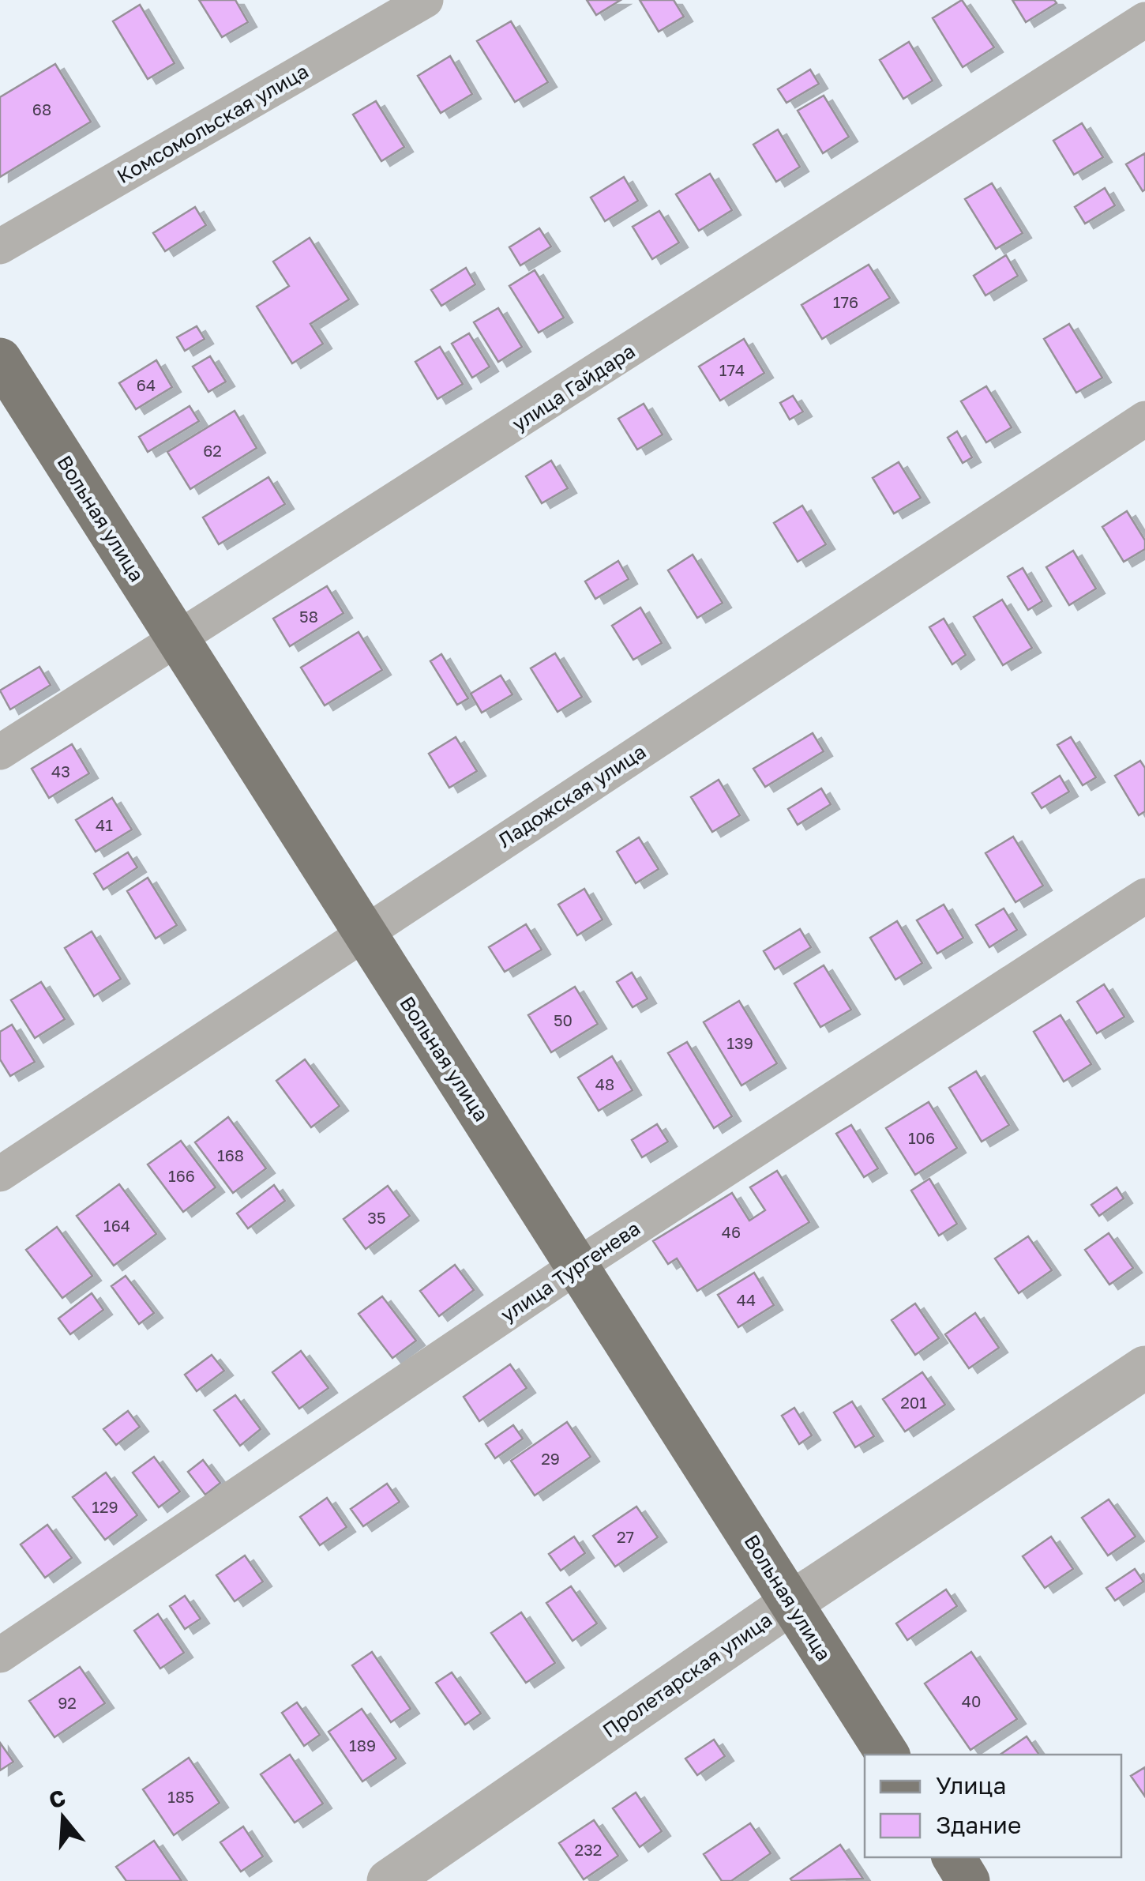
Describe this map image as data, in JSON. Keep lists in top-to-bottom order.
{
  "streets": {
    "main road": ["Вольная улица"],
    "street": [
      "Комсомольская улица",
      "улица Гайдара",
      "Ладожская улица",
      "улица Тургенева",
      "Пролетарская улица"
    ]
  },
  "crossings": [
    ["улица Гайдара", "Вольная улица"],
    ["Вольная улица", "Ладожская улица"],
    ["Вольная улица", "улица Тургенева"],
    ["Вольная улица", "Пролетарская улица"]
  ],
  "house_numbers": [
    "68",
    "176",
    "174",
    "64",
    "62",
    "58",
    "43",
    "41",
    "50",
    "139",
    "48",
    "106",
    "168",
    "166",
    "35",
    "164",
    "46",
    "44",
    "201",
    "29",
    "129",
    "27",
    "40",
    "92",
    "189",
    "185",
    "232"
  ],
  "legend": ["Улица", "Здание"],
  "north": "top"
}
